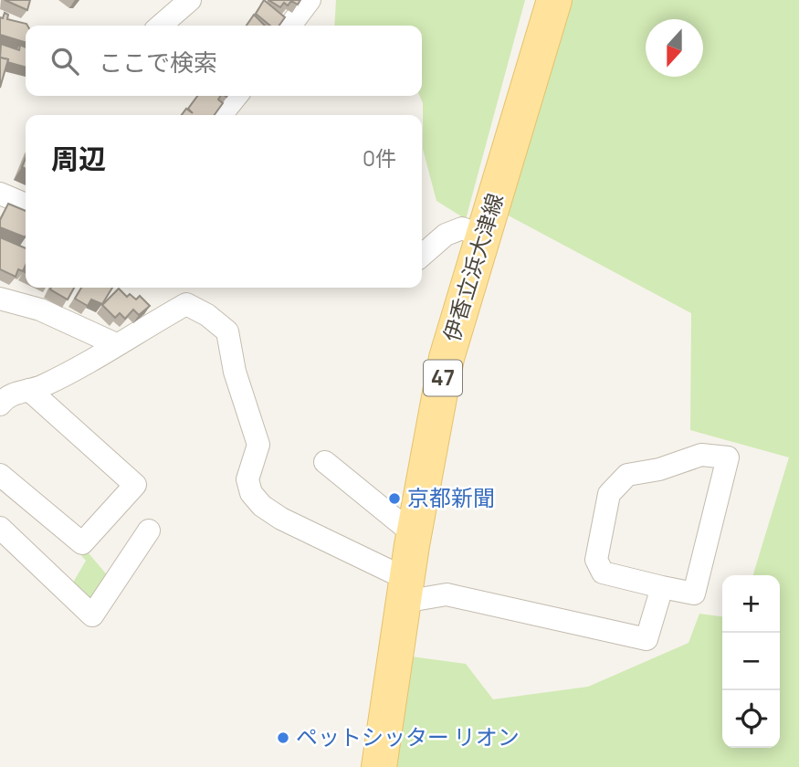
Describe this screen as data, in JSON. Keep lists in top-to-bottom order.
{
  "streets": {
    "main road": ["伊香立浜大津線", "47"]
  },
  "places": ["京都新聞", "ペットシッター リオン"],
  "north": "bottom",
  "page": {
    "search": "ここで検索",
    "heading": ["周辺", "0件"],
    "map_buttons": ["+", "−"]
  }
}
